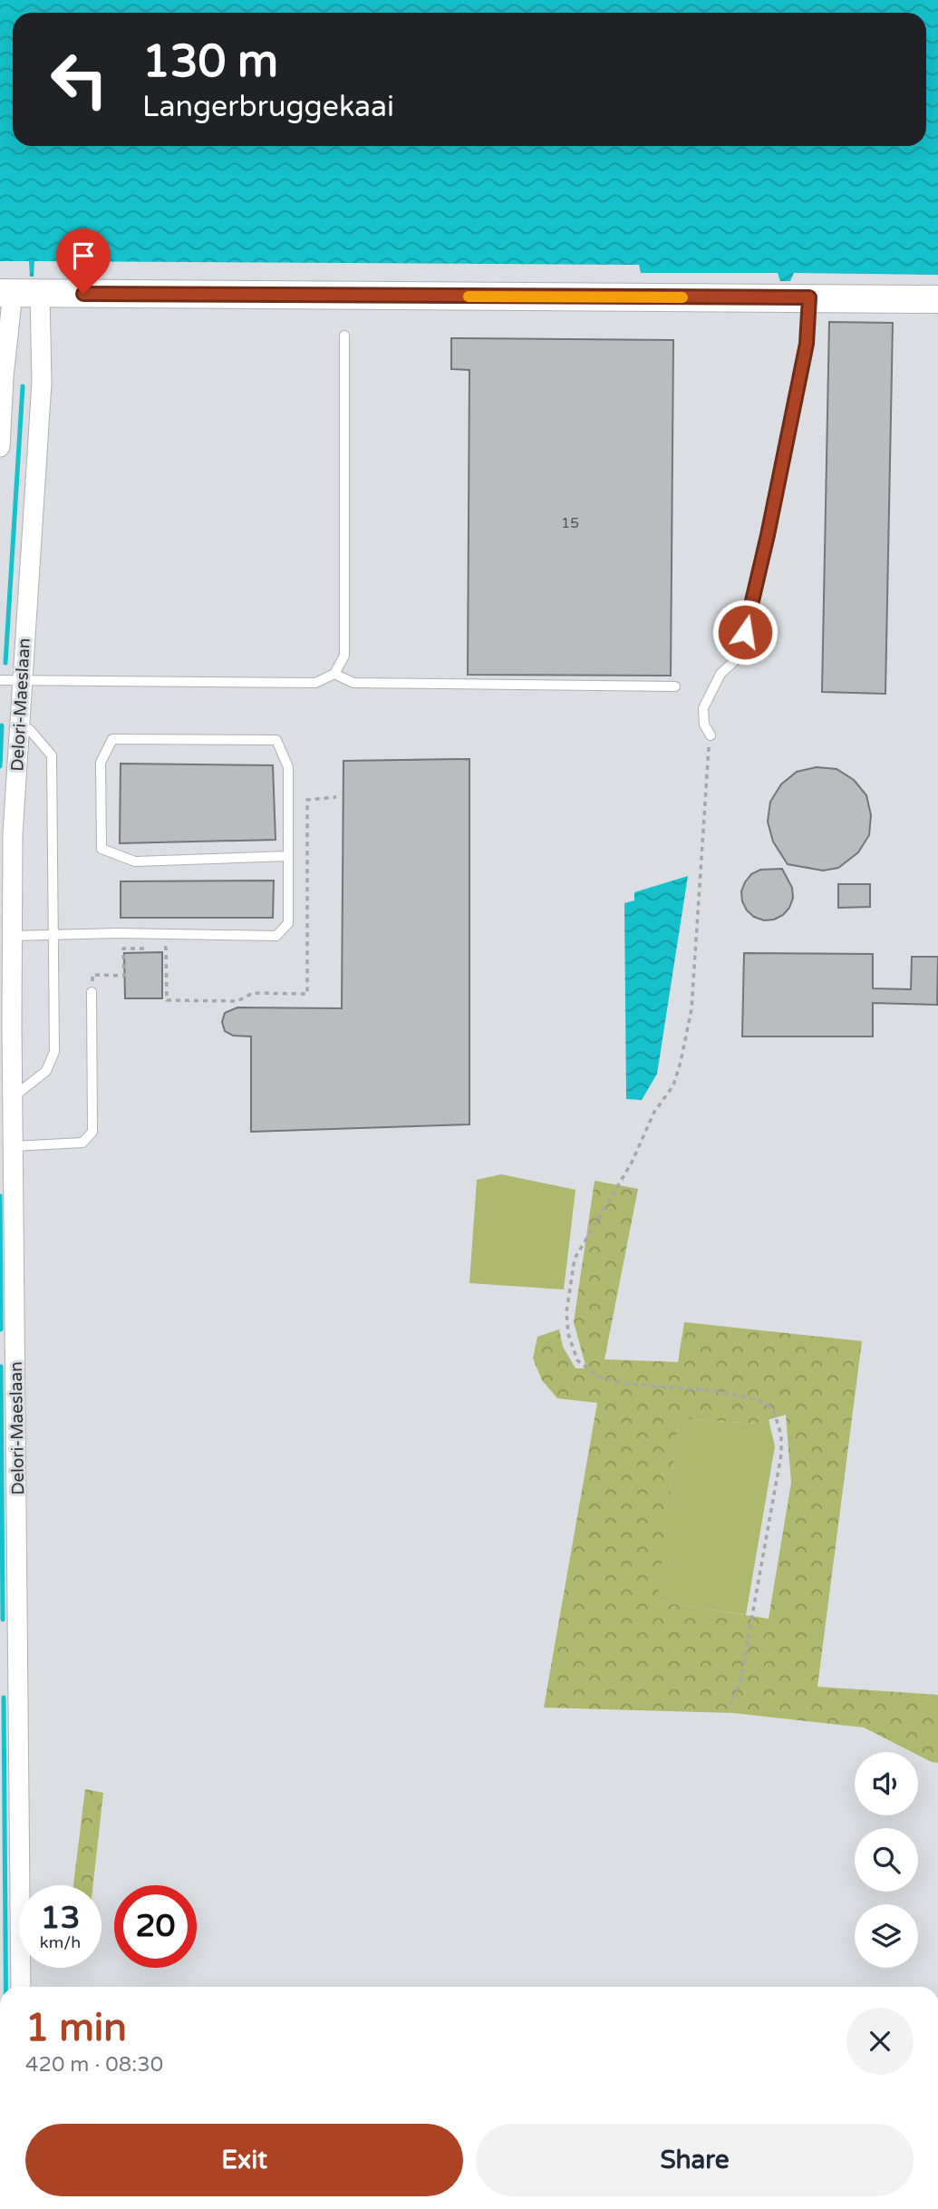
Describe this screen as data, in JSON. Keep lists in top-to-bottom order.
{
  "streets": {
    "street": ["Delori-Maeslaan"]
  },
  "house_numbers": ["15"],
  "page": {
    "turn": ["130 m", "Langerbruggekaai"],
    "speed": "13 km/h",
    "limit": "20",
    "heading": ["1 min", "420 m · 08:30"],
    "buttons": ["Exit", "Share"]
  }
}
